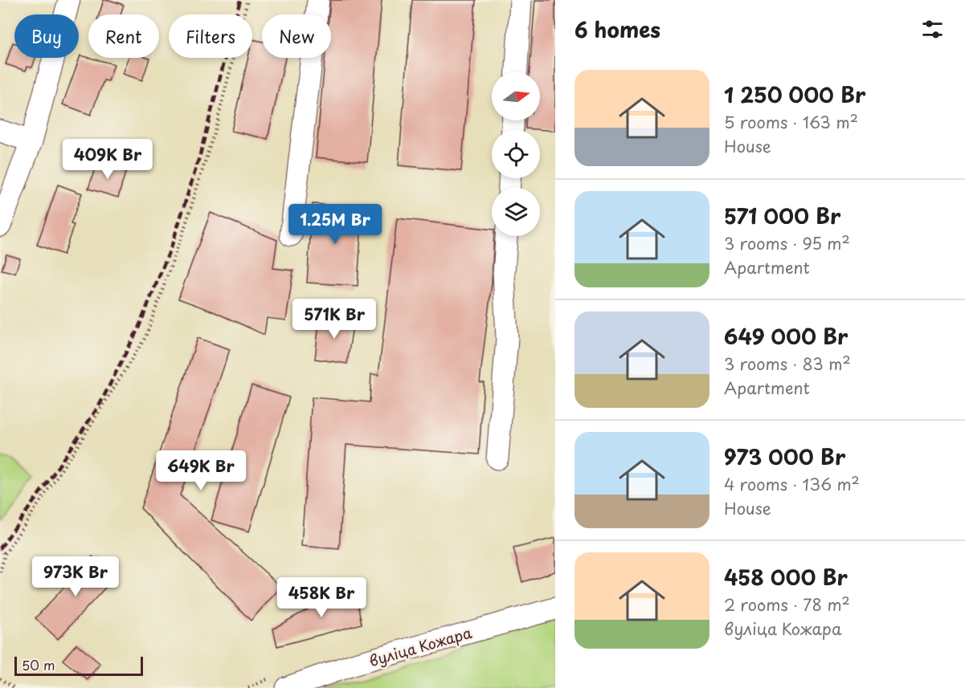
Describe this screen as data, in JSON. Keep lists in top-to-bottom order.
{
  "streets": {
    "street": ["вуліца Кожара"]
  },
  "scale_bar": "50 m",
  "north": "right",
  "page": {
    "heading": "6 homes",
    "chip": [
      "Buy",
      "Rent",
      "Filters",
      "New"
    ],
    "list": [
      {
        "name": "1 250 000 Br",
        "note": "5 rooms · 163 m² · House"
      },
      {
        "name": "571 000 Br",
        "note": "3 rooms · 95 m² · Apartment"
      },
      {
        "name": "649 000 Br",
        "note": "3 rooms · 83 m² · Apartment"
      },
      {
        "name": "973 000 Br",
        "note": "4 rooms · 136 m² · House"
      },
      {
        "name": "458 000 Br",
        "note": "2 rooms · 78 m² · вуліца Кожара"
      }
    ],
    "price": [
      "409K Br",
      "1.25M Br",
      "571K Br",
      "649K Br",
      "973K Br",
      "458K Br"
    ],
    "scale": "50 m"
  }
}
